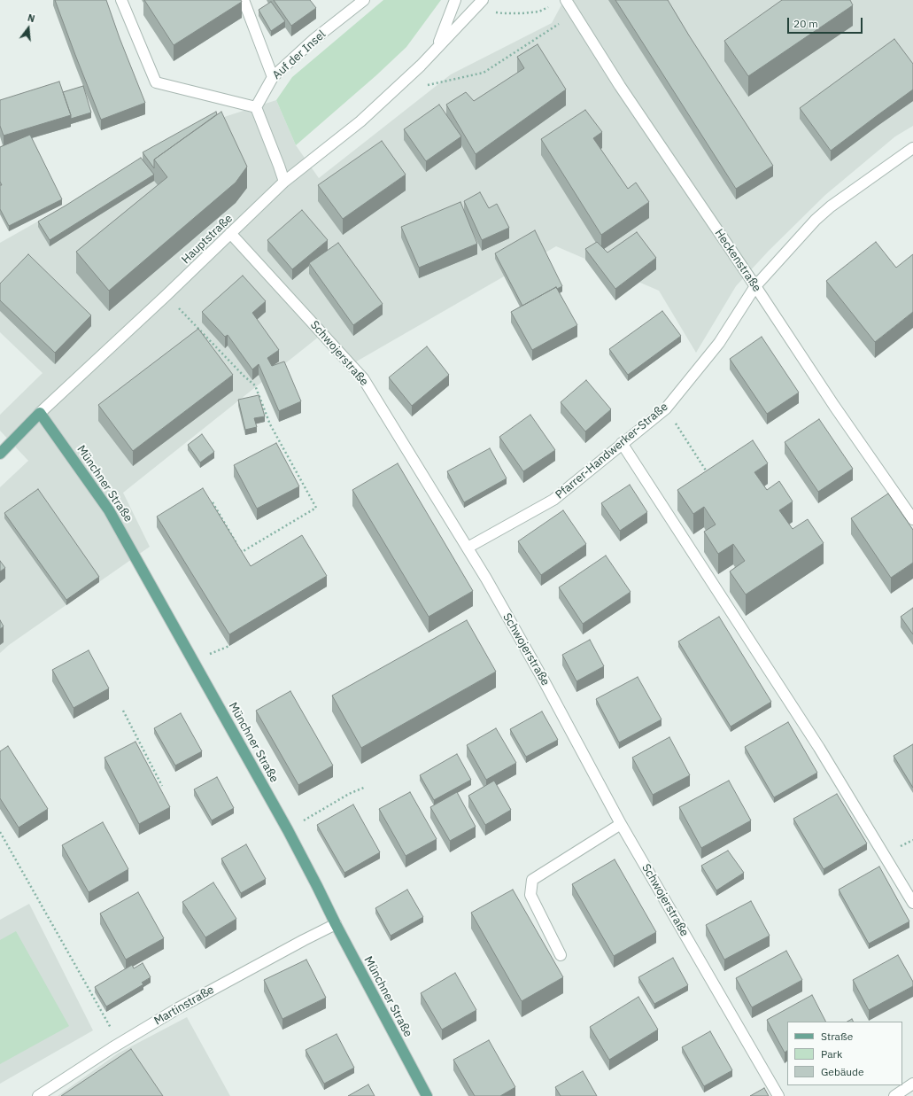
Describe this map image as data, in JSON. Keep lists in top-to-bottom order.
{
  "streets": {
    "main road": ["Hauptstraße", "Münchner Straße"],
    "street": [
      "Auf der Insel",
      "Heckenstraße",
      "Schwojerstraße",
      "Pfarrer-Handwerker-Straße",
      "Martinstraße"
    ]
  },
  "crossings": [
    ["Hauptstraße", "Schwojerstraße"],
    ["Hauptstraße", "Münchner Straße"],
    ["Heckenstraße", "Pfarrer-Handwerker-Straße"],
    ["Schwojerstraße", "Pfarrer-Handwerker-Straße"],
    ["Münchner Straße", "Martinstraße"]
  ],
  "legend": ["Straße", "Park", "Gebäude"],
  "scale_bar": "20 m",
  "north": "top"
}
